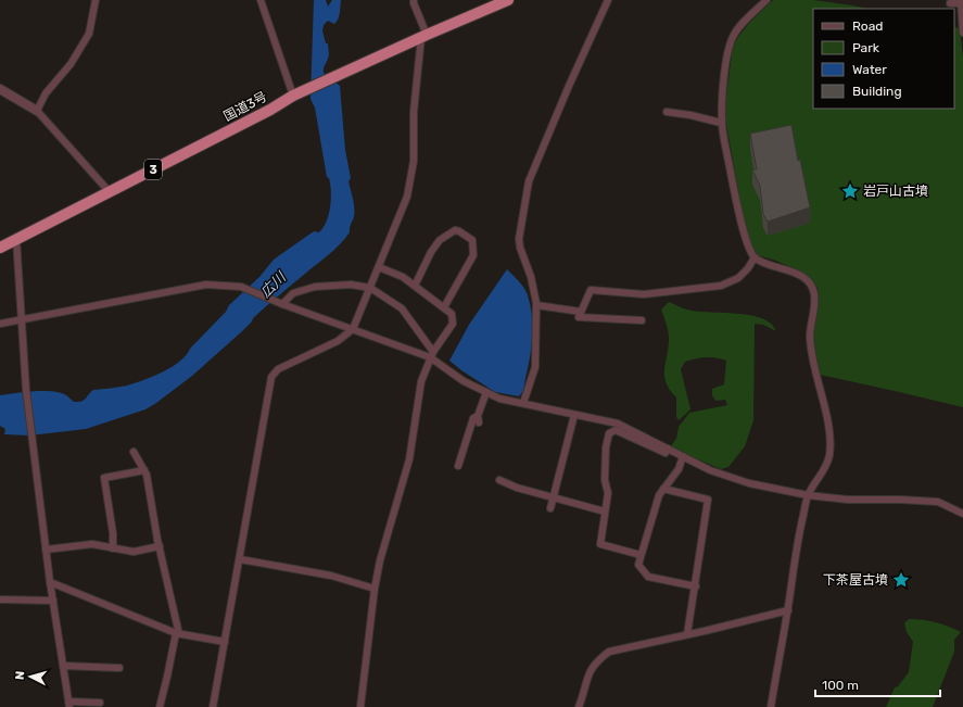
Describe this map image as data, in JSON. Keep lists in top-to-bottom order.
{
  "streets": {
    "highway": ["国道3号", "3"]
  },
  "water": ["広川"],
  "places": {
    "place": ["岩戸山古墳", "下茶屋古墳"]
  },
  "legend": [
    "Road",
    "Park",
    "Water",
    "Building"
  ],
  "scale_bar": "100 m",
  "north": "left"
}
